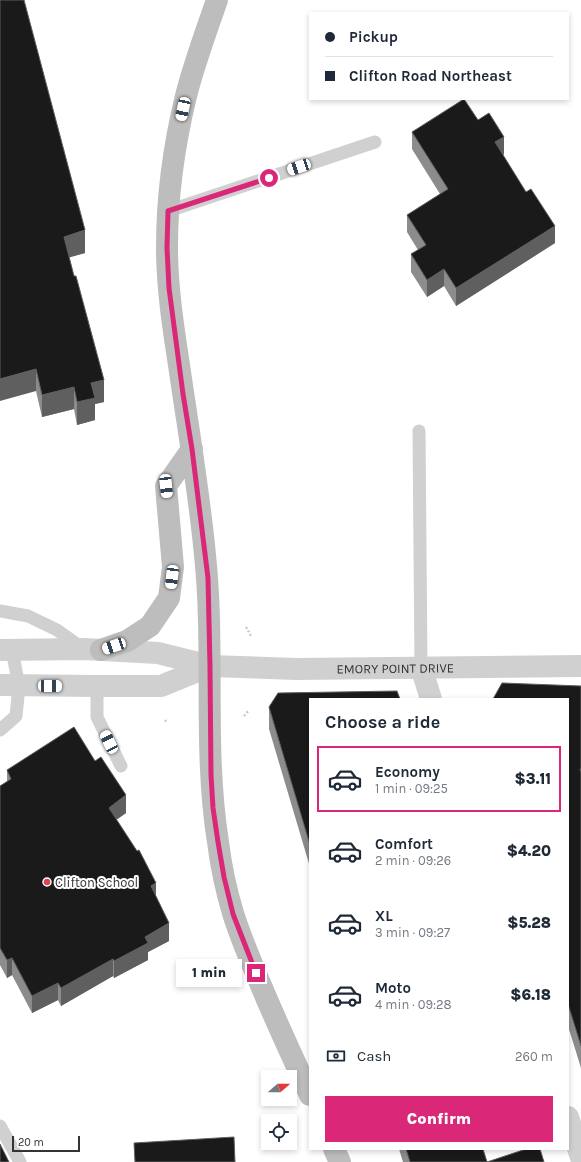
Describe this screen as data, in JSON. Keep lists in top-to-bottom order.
{
  "streets": {
    "street": ["EMORY POINT DRIVE"]
  },
  "places": ["Clifton School"],
  "scale_bar": "20 m",
  "north": "right",
  "page": {
    "banner": ["Pickup", "Clifton Road Northeast"],
    "heading": "Choose a ride",
    "list": [
      {
        "name": "Economy",
        "note": "1 min · 09:25",
        "value": "$3.11"
      },
      {
        "name": "Comfort",
        "note": "2 min · 09:26",
        "value": "$4.20"
      },
      {
        "name": "XL",
        "note": "3 min · 09:27",
        "value": "$5.28"
      },
      {
        "name": "Moto",
        "note": "4 min · 09:28",
        "value": "$6.18"
      }
    ],
    "bubble": "1 min",
    "pay": ["Cash", "260 m"],
    "buttons": "Confirm",
    "scale": "20 m"
  }
}
